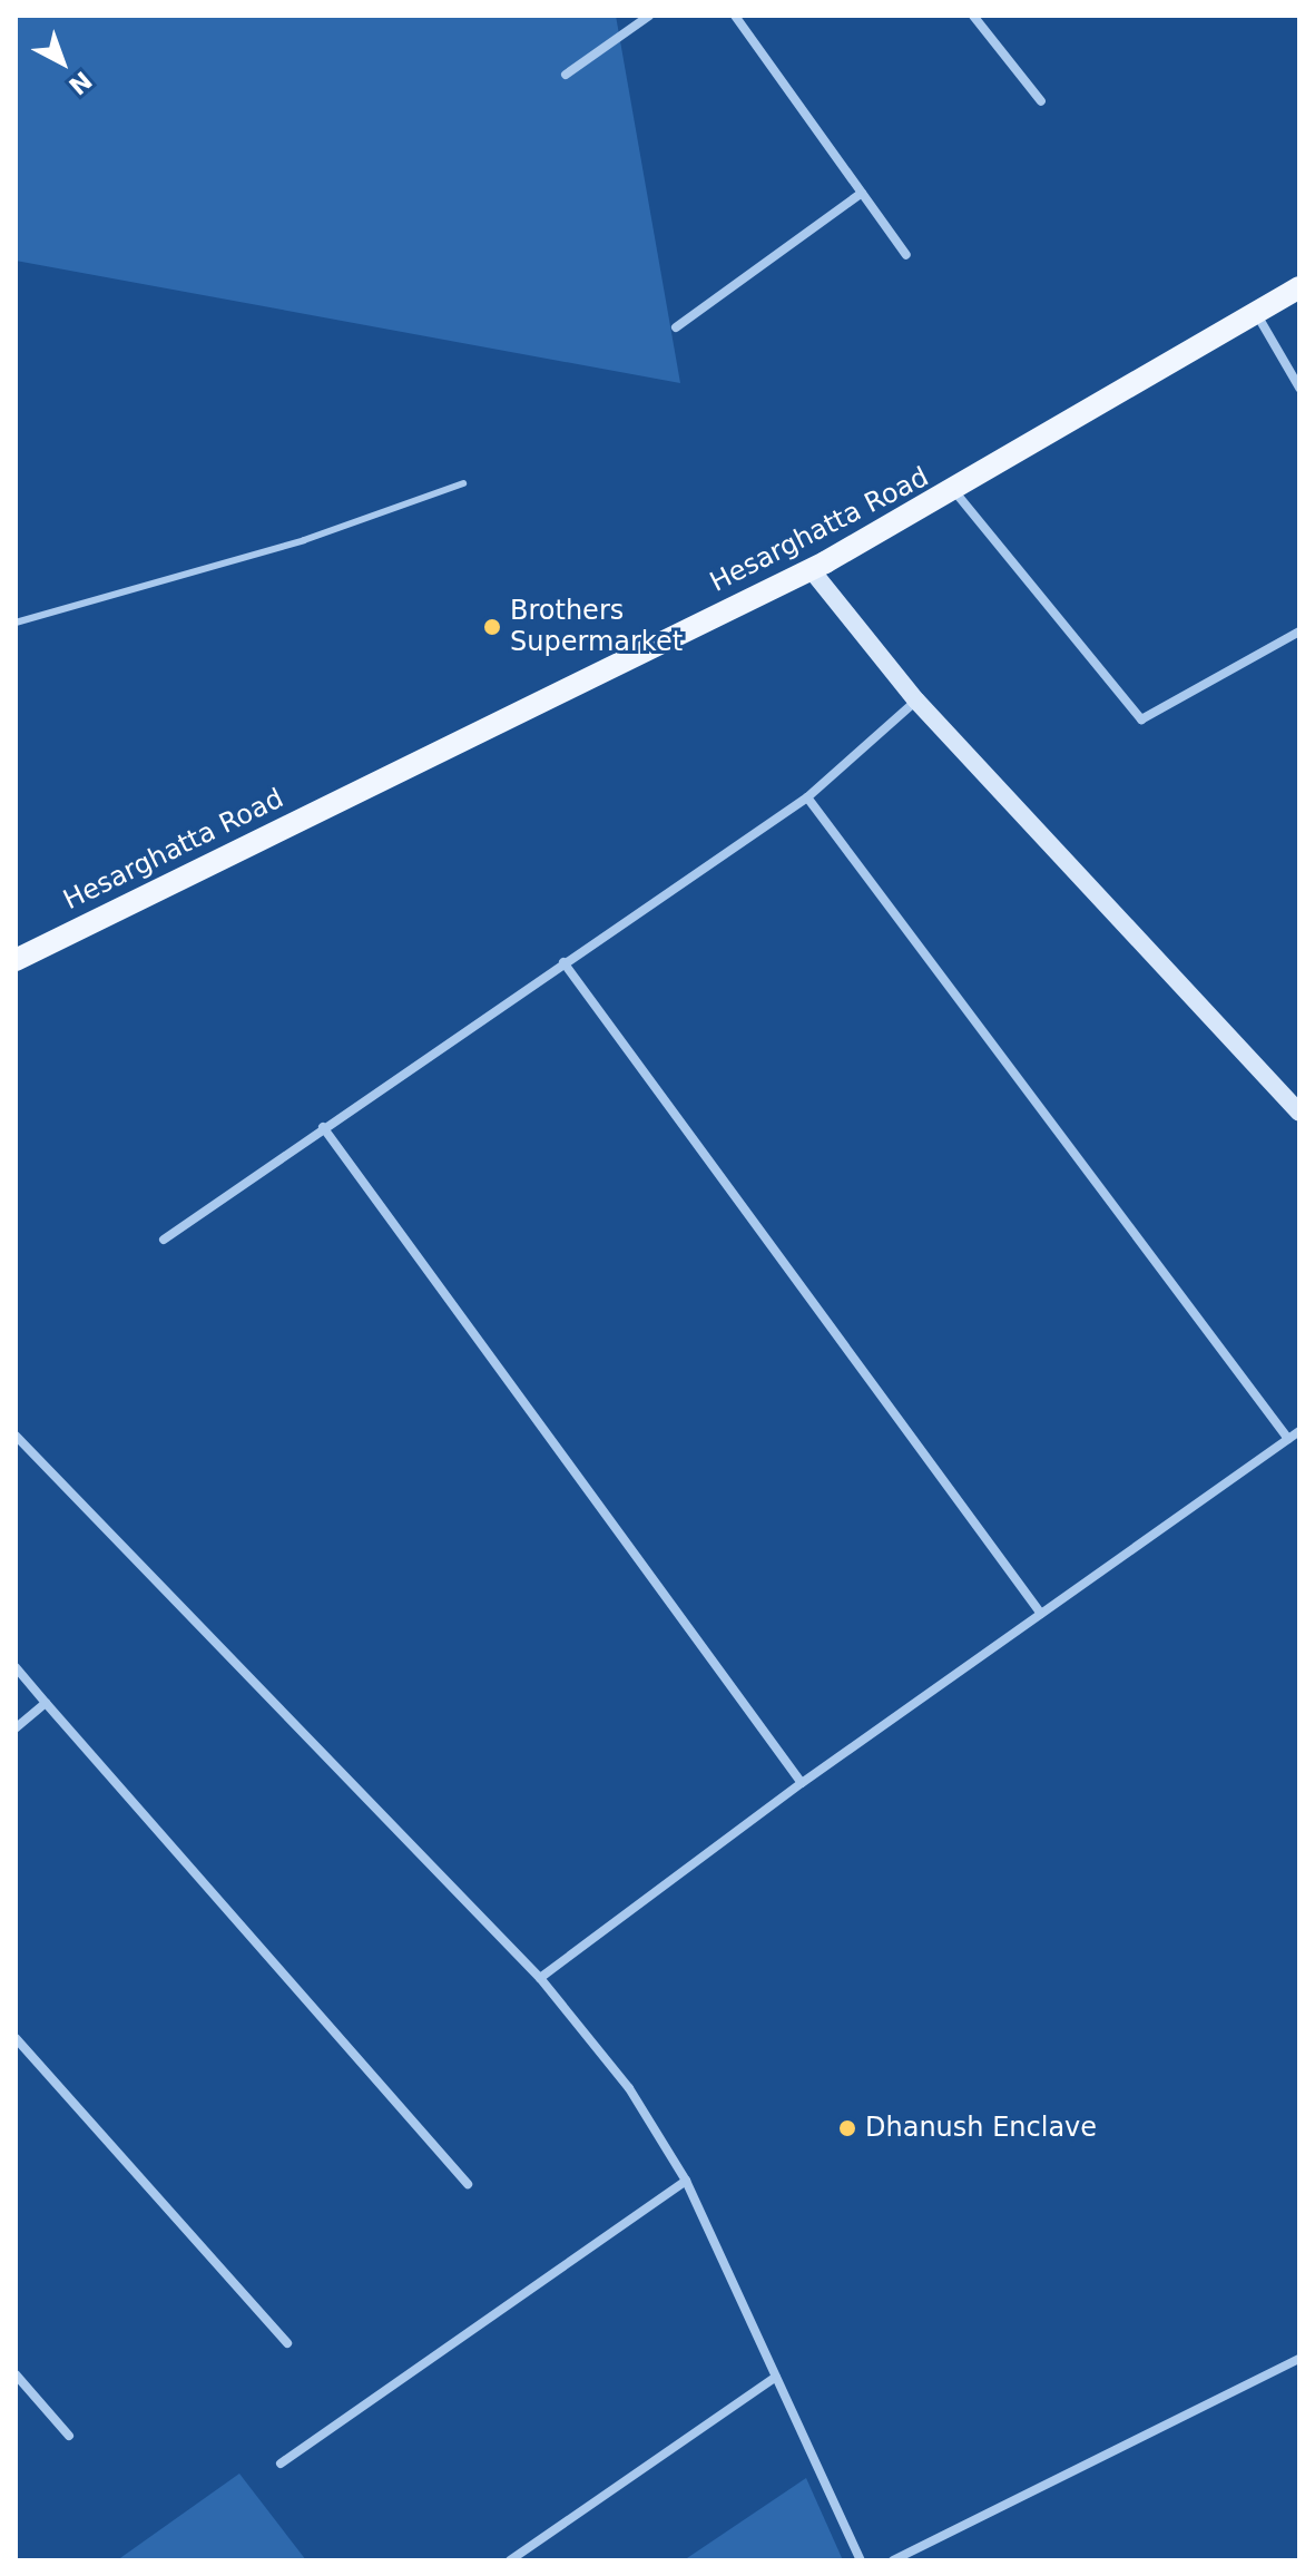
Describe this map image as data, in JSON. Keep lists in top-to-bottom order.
{
  "streets": {
    "main road": ["Hesarghatta Road"]
  },
  "places": ["Brothers Supermarket", "Dhanush Enclave"],
  "north": "bottom right"
}
